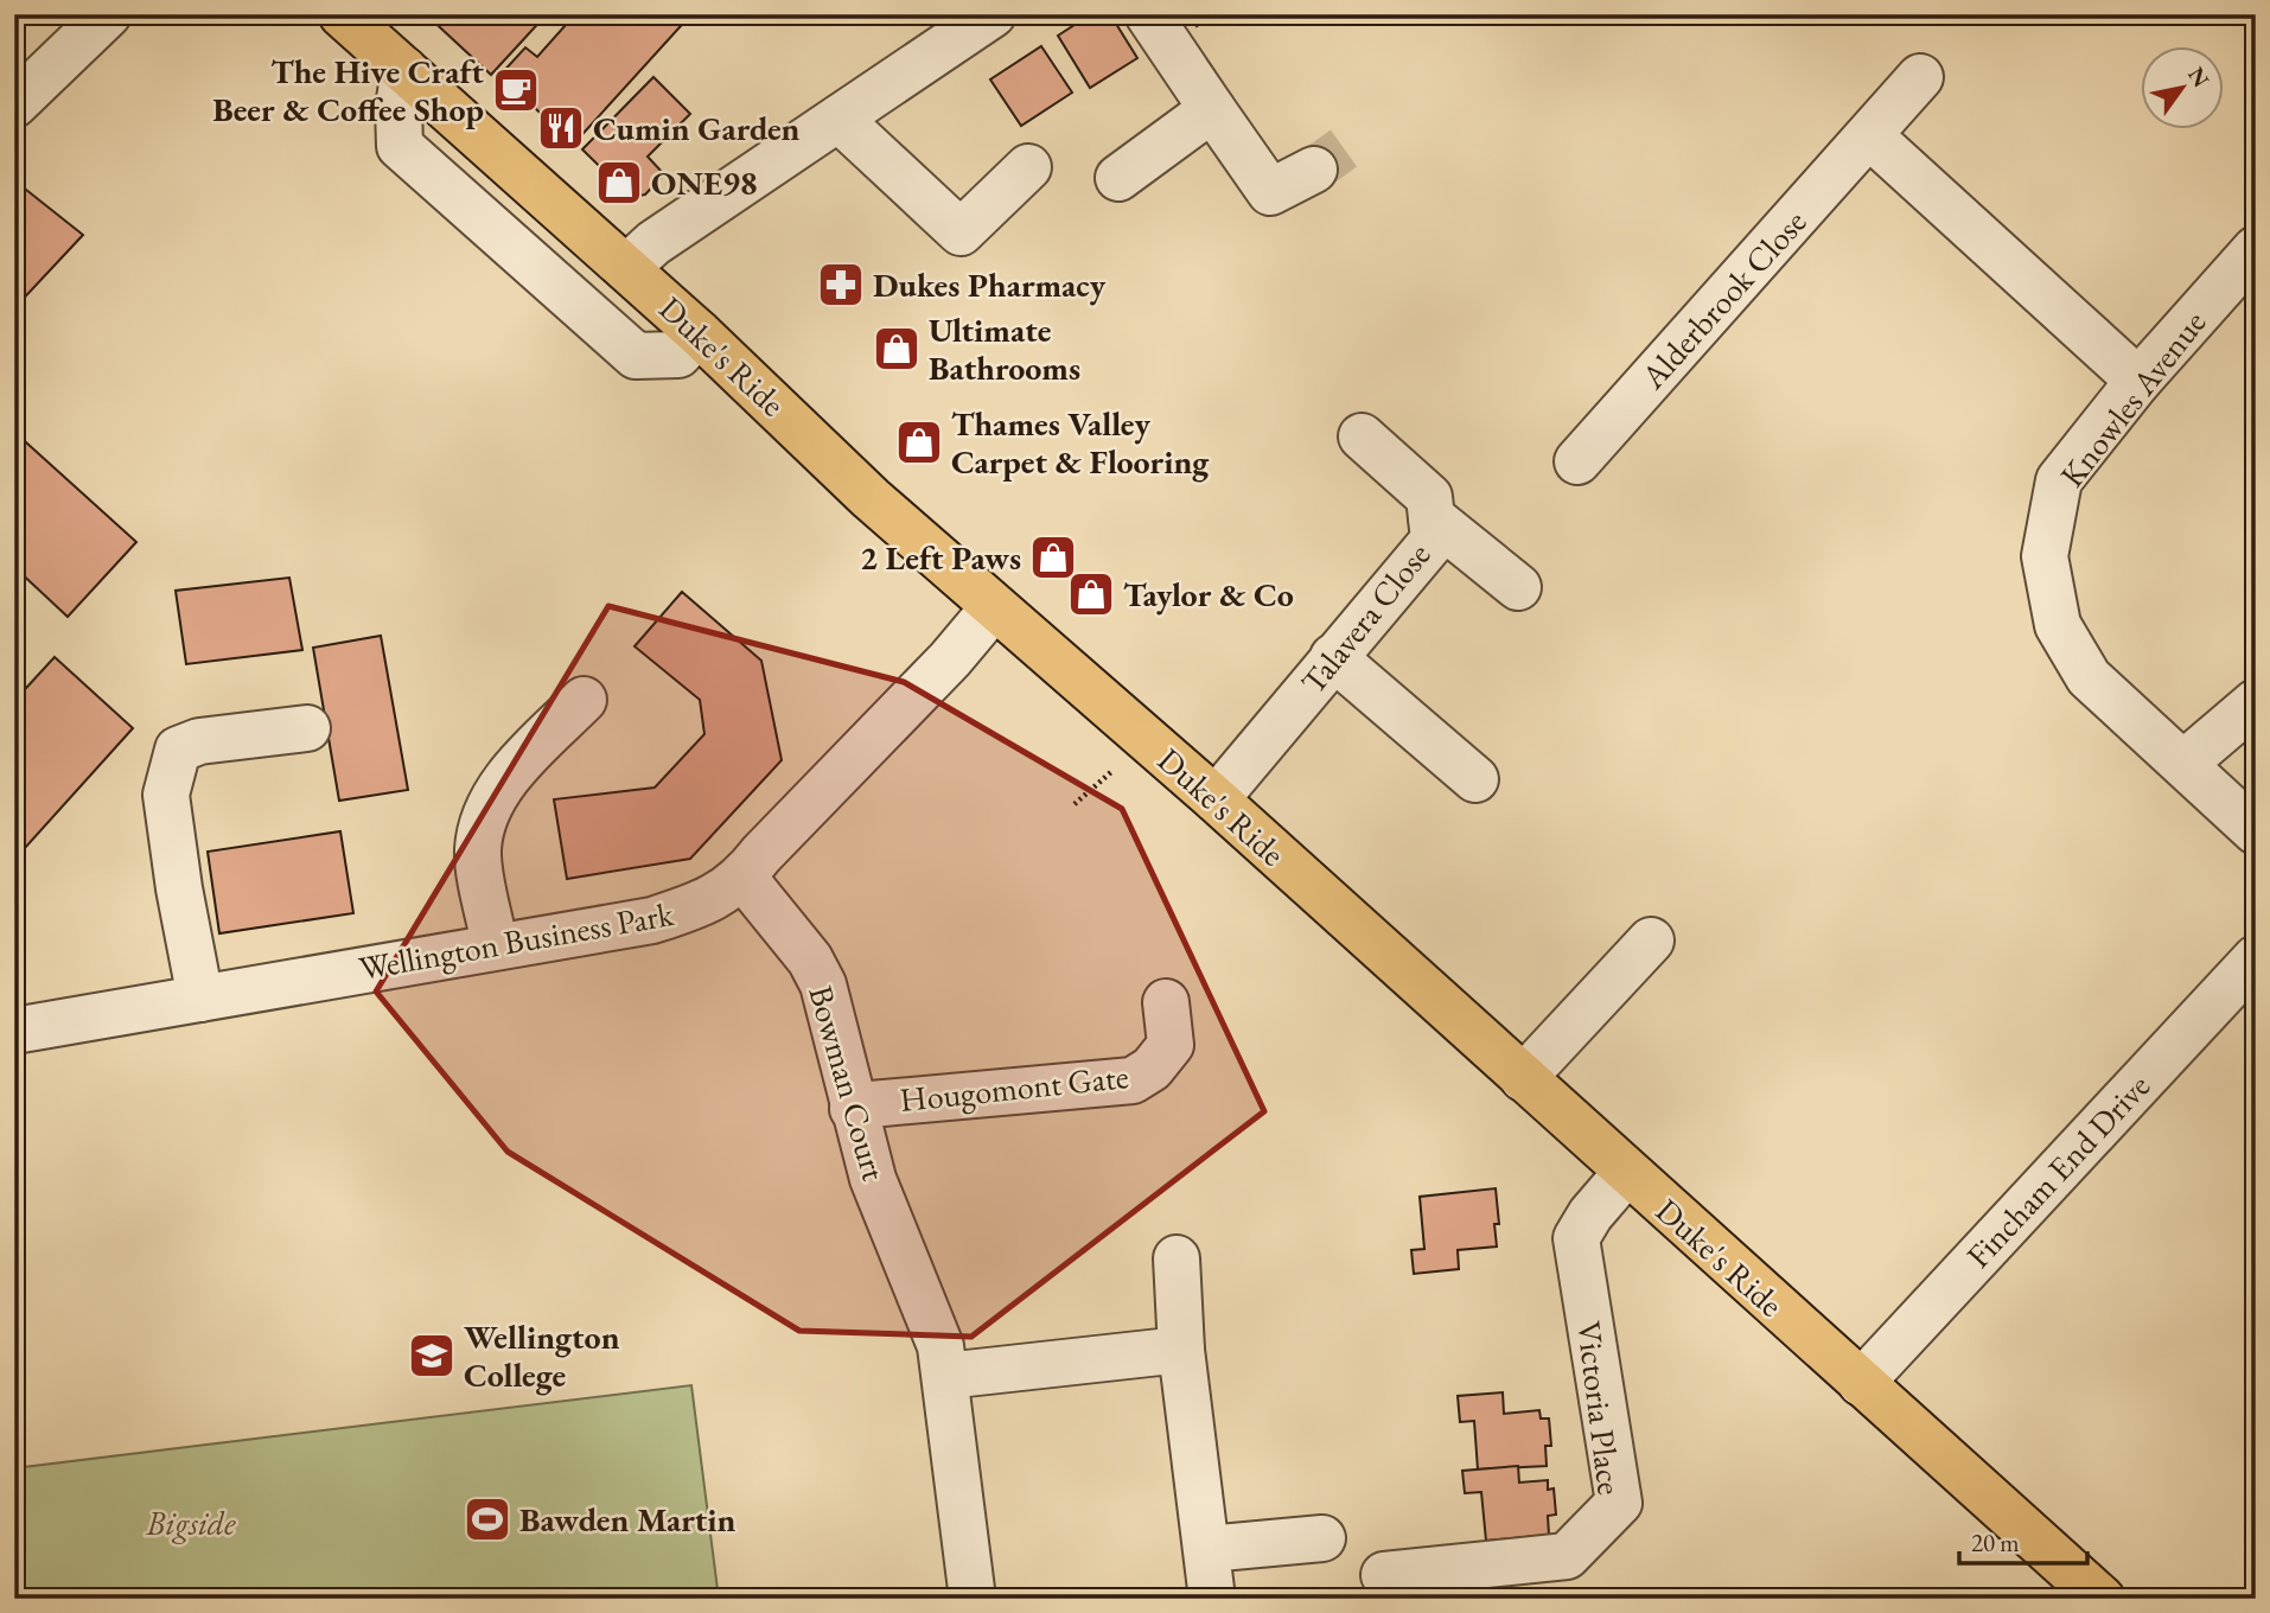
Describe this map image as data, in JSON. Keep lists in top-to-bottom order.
{
  "streets": {
    "main road": ["Duke's Ride"],
    "street": [
      "Alderbrook Close",
      "Knowles Avenue",
      "Talavera Close",
      "Wellington Business Park",
      "Bowman Court",
      "Hougomont Gate",
      "Fincham End Drive",
      "Victoria Place"
    ]
  },
  "crossings": [
    ["Duke's Ride", "Talavera Close"],
    ["Duke's Ride", "Wellington Business Park"],
    ["Duke's Ride", "Fincham End Drive"],
    ["Duke's Ride", "Victoria Place"],
    ["Wellington Business Park", "Bowman Court"],
    ["Bowman Court", "Hougomont Gate"]
  ],
  "parks": ["Bigside"],
  "places": {
    "cafe": ["The Hive Craft Beer & Coffee Shop"],
    "restaurant": ["Cumin Garden"],
    "shop": [
      "ONE98",
      "Ultimate Bathrooms",
      "Thames Valley Carpet & Flooring",
      "2 Left Paws",
      "Taylor & Co"
    ],
    "pharmacy": ["Dukes Pharmacy"],
    "school or university": ["Wellington College"],
    "sports": ["Bawden Martin"]
  },
  "scale_bar": "20 m",
  "north": "top right"
}
